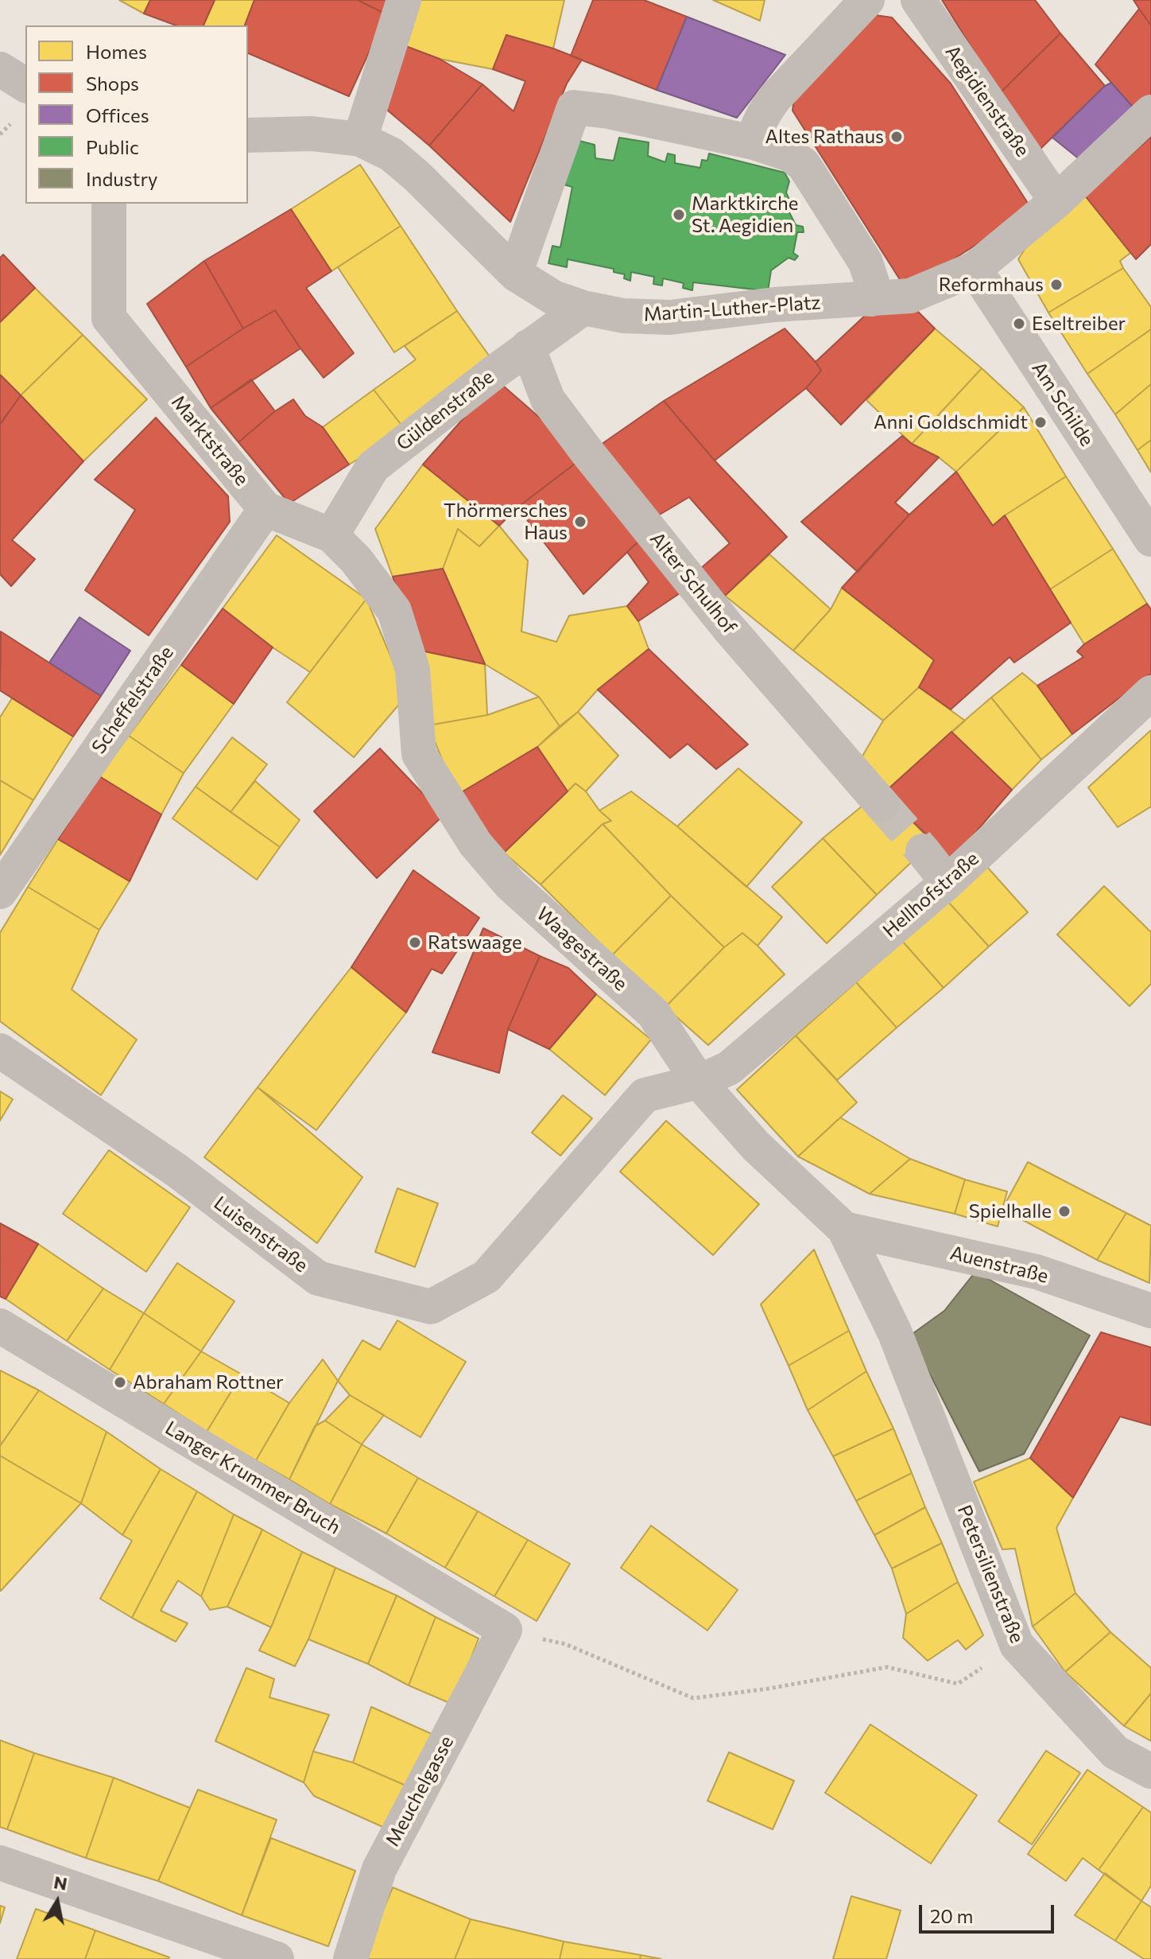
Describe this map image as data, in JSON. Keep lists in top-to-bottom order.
{
  "streets": {
    "street": [
      "Aegidienstraße",
      "Martin-Luther-Platz",
      "Am Schilde",
      "Güldenstraße",
      "Marktstraße",
      "Alter Schulhof",
      "Scheffelstraße",
      "Hellhofstraße",
      "Waagestraße",
      "Luisenstraße",
      "Auenstraße",
      "Langer Krummer Bruch",
      "Petersilienstraße",
      "Meuchelgasse"
    ]
  },
  "crossings": [
    ["Aegidienstraße", "Martin-Luther-Platz"],
    ["Martin-Luther-Platz", "Am Schilde"],
    ["Martin-Luther-Platz", "Güldenstraße"],
    ["Güldenstraße", "Marktstraße"],
    ["Güldenstraße", "Alter Schulhof"],
    ["Güldenstraße", "Waagestraße"],
    ["Marktstraße", "Scheffelstraße"],
    ["Marktstraße", "Waagestraße"],
    ["Hellhofstraße", "Waagestraße"],
    ["Hellhofstraße", "Luisenstraße"],
    ["Waagestraße", "Luisenstraße"],
    ["Waagestraße", "Auenstraße"],
    ["Waagestraße", "Petersilienstraße"],
    ["Langer Krummer Bruch", "Meuchelgasse"]
  ],
  "places": [
    "Altes Rathaus",
    "Marktkirche St. Aegidien",
    "Reformhaus",
    "Eseltreiber",
    "Anni Goldschmidt",
    "Thörmersches Haus",
    "Ratswaage",
    "Spielhalle",
    "Abraham Rottner"
  ],
  "legend": [
    "Homes",
    "Shops",
    "Offices",
    "Public",
    "Industry"
  ],
  "scale_bar": "20 m",
  "north": "top"
}
